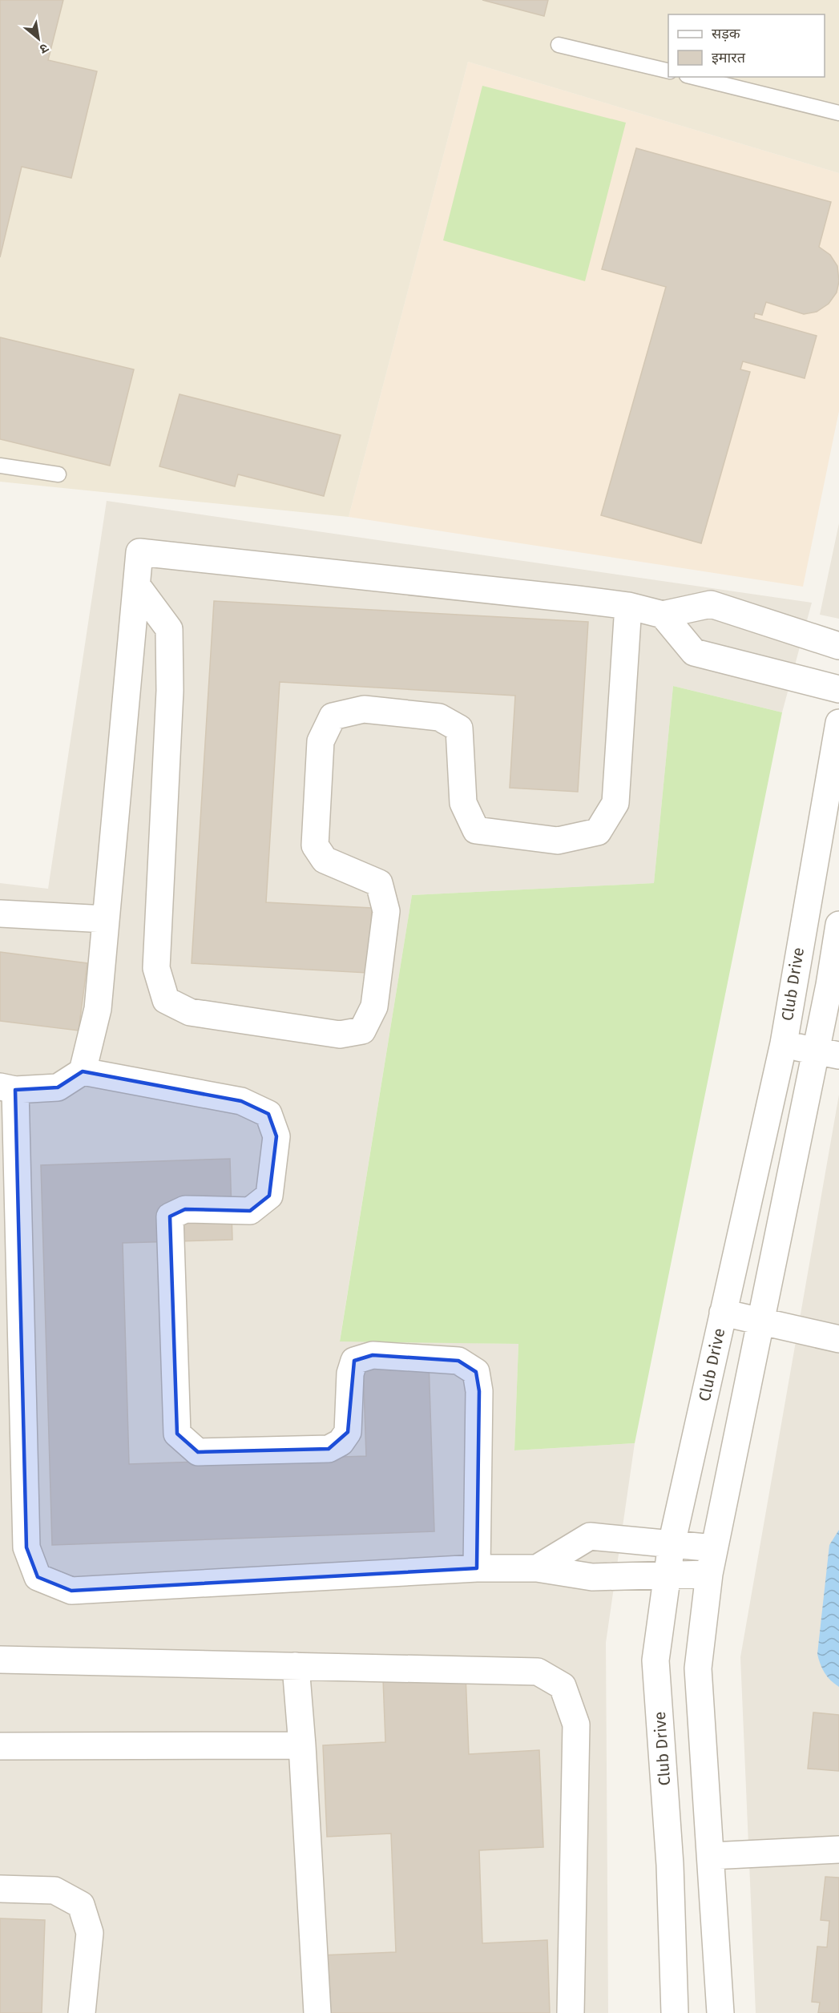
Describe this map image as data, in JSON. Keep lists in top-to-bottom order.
{
  "streets": {
    "street": ["Club Drive"]
  },
  "legend": ["सड़क", "इमारत"],
  "north": "bottom right"
}
